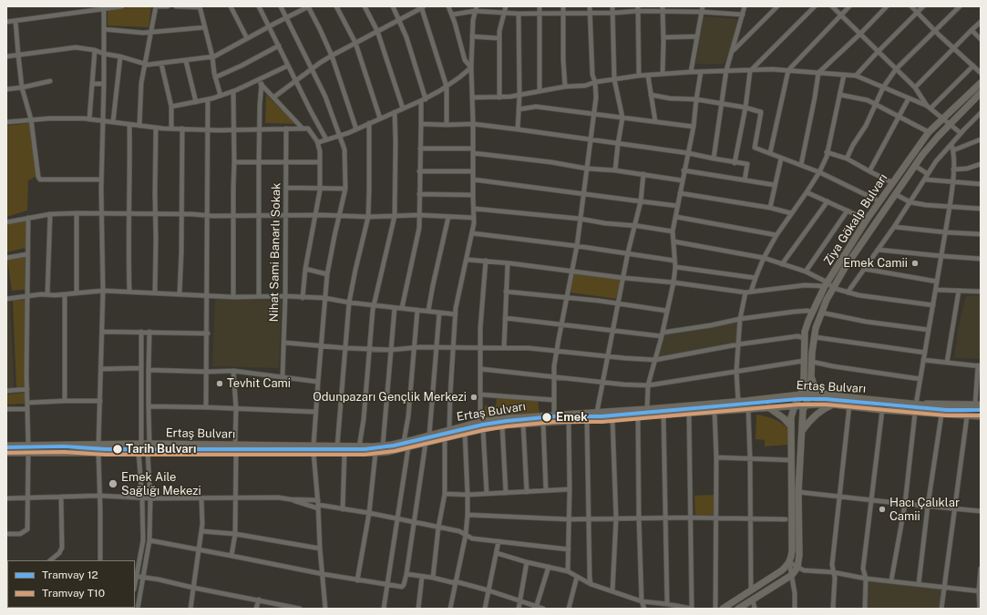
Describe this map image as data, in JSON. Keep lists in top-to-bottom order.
{
  "streets": {
    "main road": ["Ziya Gökalp Bulvarı", "Ertaş Bulvarı"],
    "street": ["Nihat Sami Banarlı Sokak"]
  },
  "crossings": [
    ["Ziya Gökalp Bulvarı", "Ertaş Bulvarı"]
  ],
  "places": [
    "Emek Camii",
    "Tevhit Cami",
    "Odunpazarı Gençlik Merkezi",
    "Emek",
    "Tarih Bulvarı",
    "Emek Aile Sağlığı Mekezi",
    "Hacı Çalıklar Camii"
  ],
  "lines": ["tram line 12", "tram line T10"],
  "legend": ["Tramvay 12", "Tramvay T10"]
}
